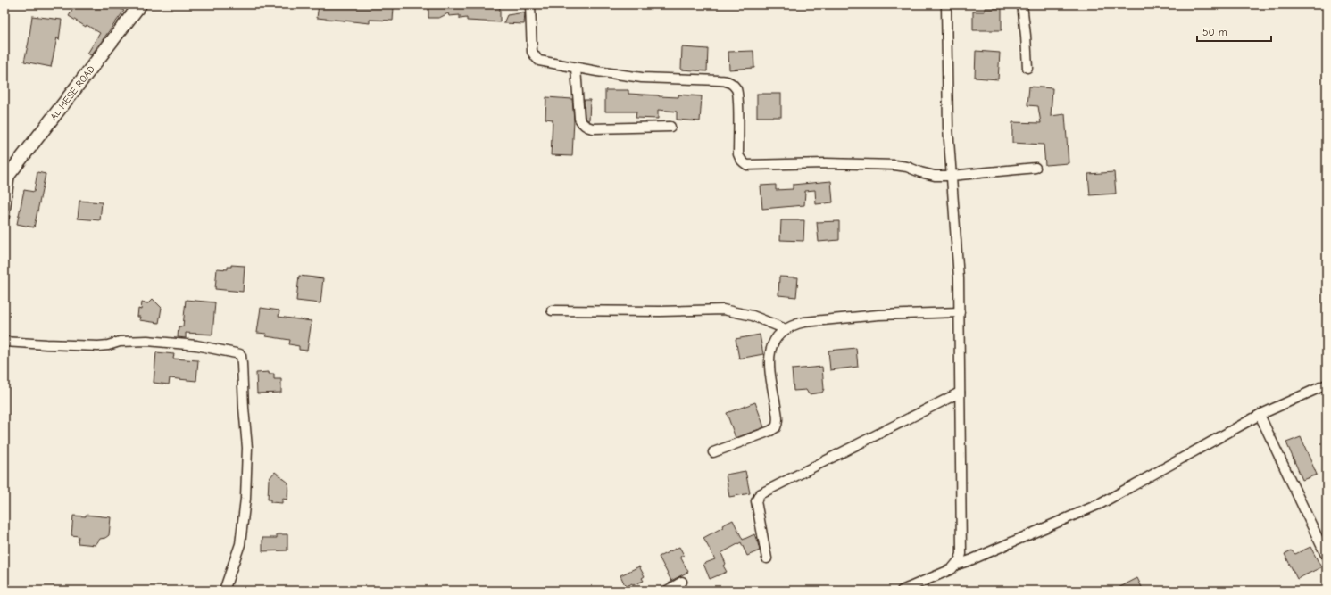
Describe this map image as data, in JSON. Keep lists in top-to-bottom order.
{
  "streets": {
    "street": ["AL HESE ROAD"]
  },
  "scale_bar": "50 m"
}
